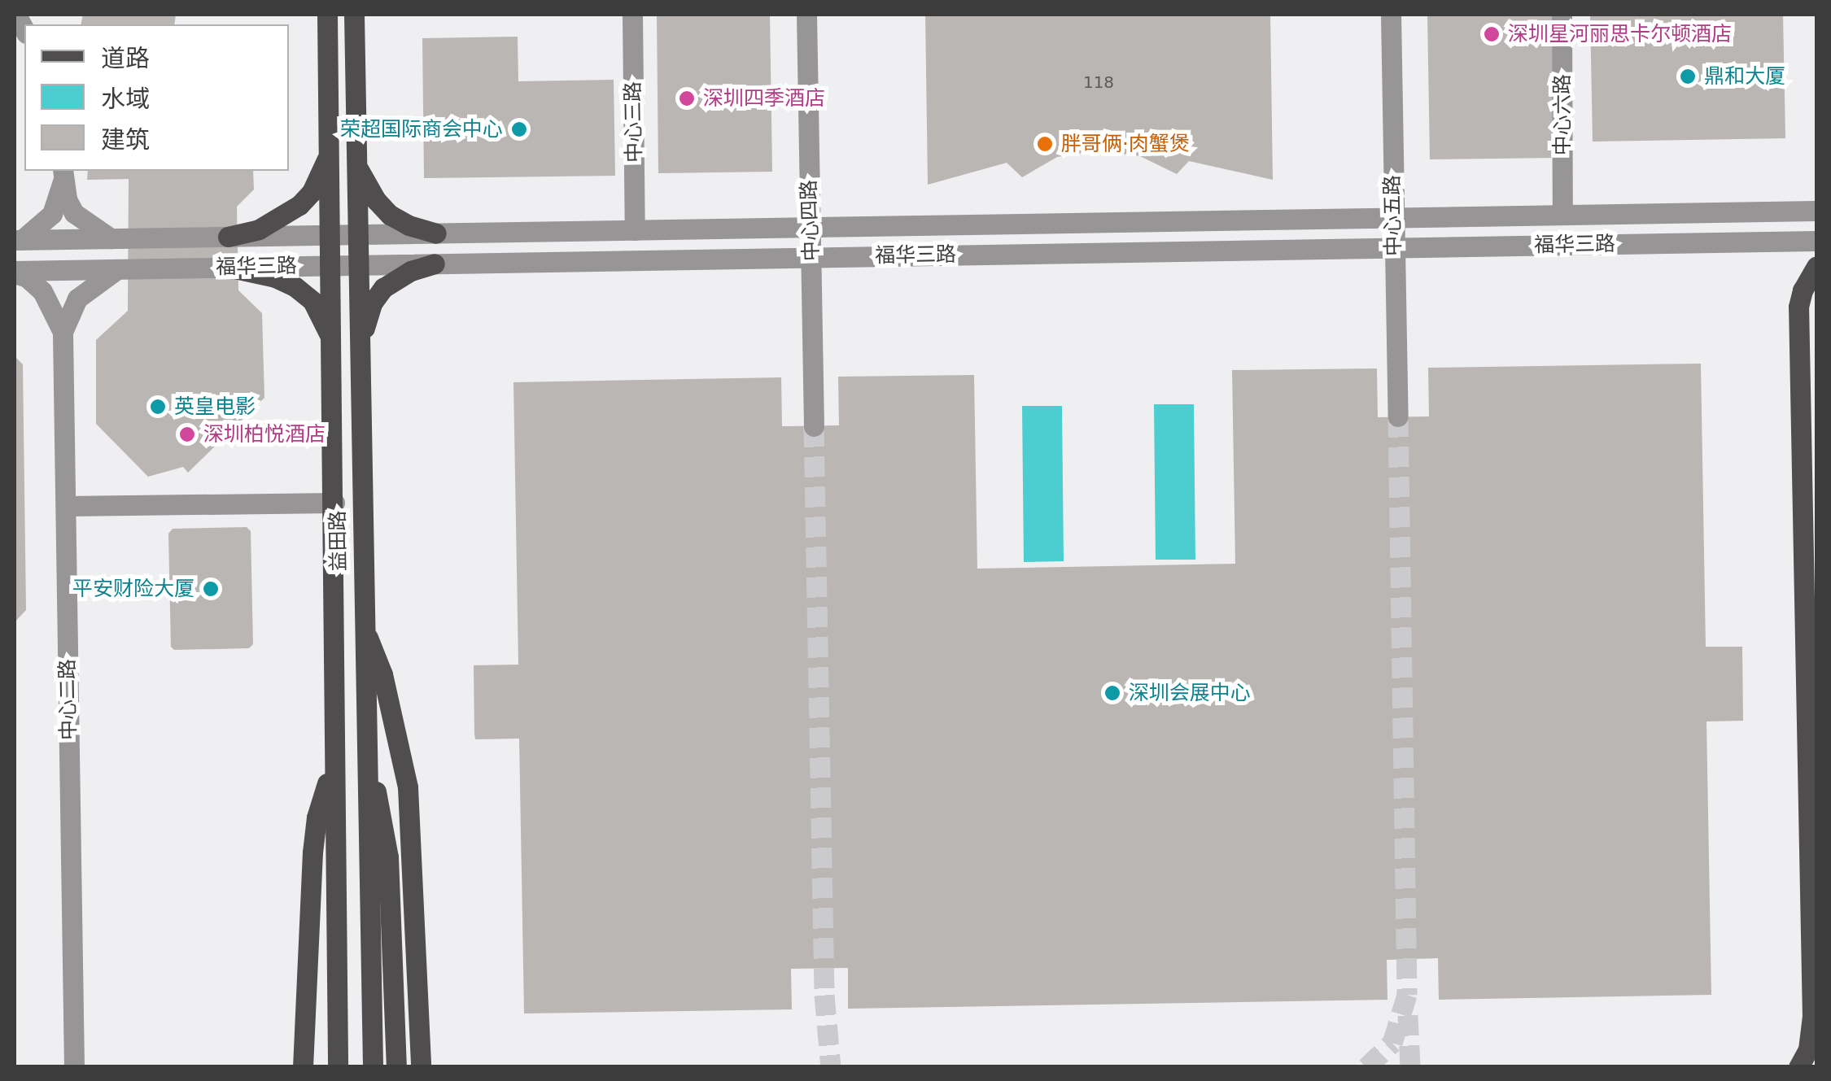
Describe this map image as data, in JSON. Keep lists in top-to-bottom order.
{
  "streets": {
    "main road": ["益田路"],
    "street": [
      "中心六路",
      "中心三路",
      "中心五路",
      "中心四路",
      "福华三路",
      "中心二路"
    ]
  },
  "crossings": [
    ["中心六路", "福华三路"],
    ["中心三路", "福华三路"],
    ["中心五路", "福华三路"],
    ["中心四路", "福华三路"],
    ["福华三路", "益田路"],
    ["福华三路", "中心二路"]
  ],
  "places": [
    "深圳星河丽思卡尔顿酒店",
    "鼎和大厦",
    "深圳四季酒店",
    "荣超国际商会中心",
    "胖哥俩·肉蟹煲",
    "英皇电影",
    "深圳柏悦酒店",
    "平安财险大厦",
    "深圳会展中心"
  ],
  "house_numbers": ["118"],
  "legend": ["道路", "水域", "建筑"]
}
